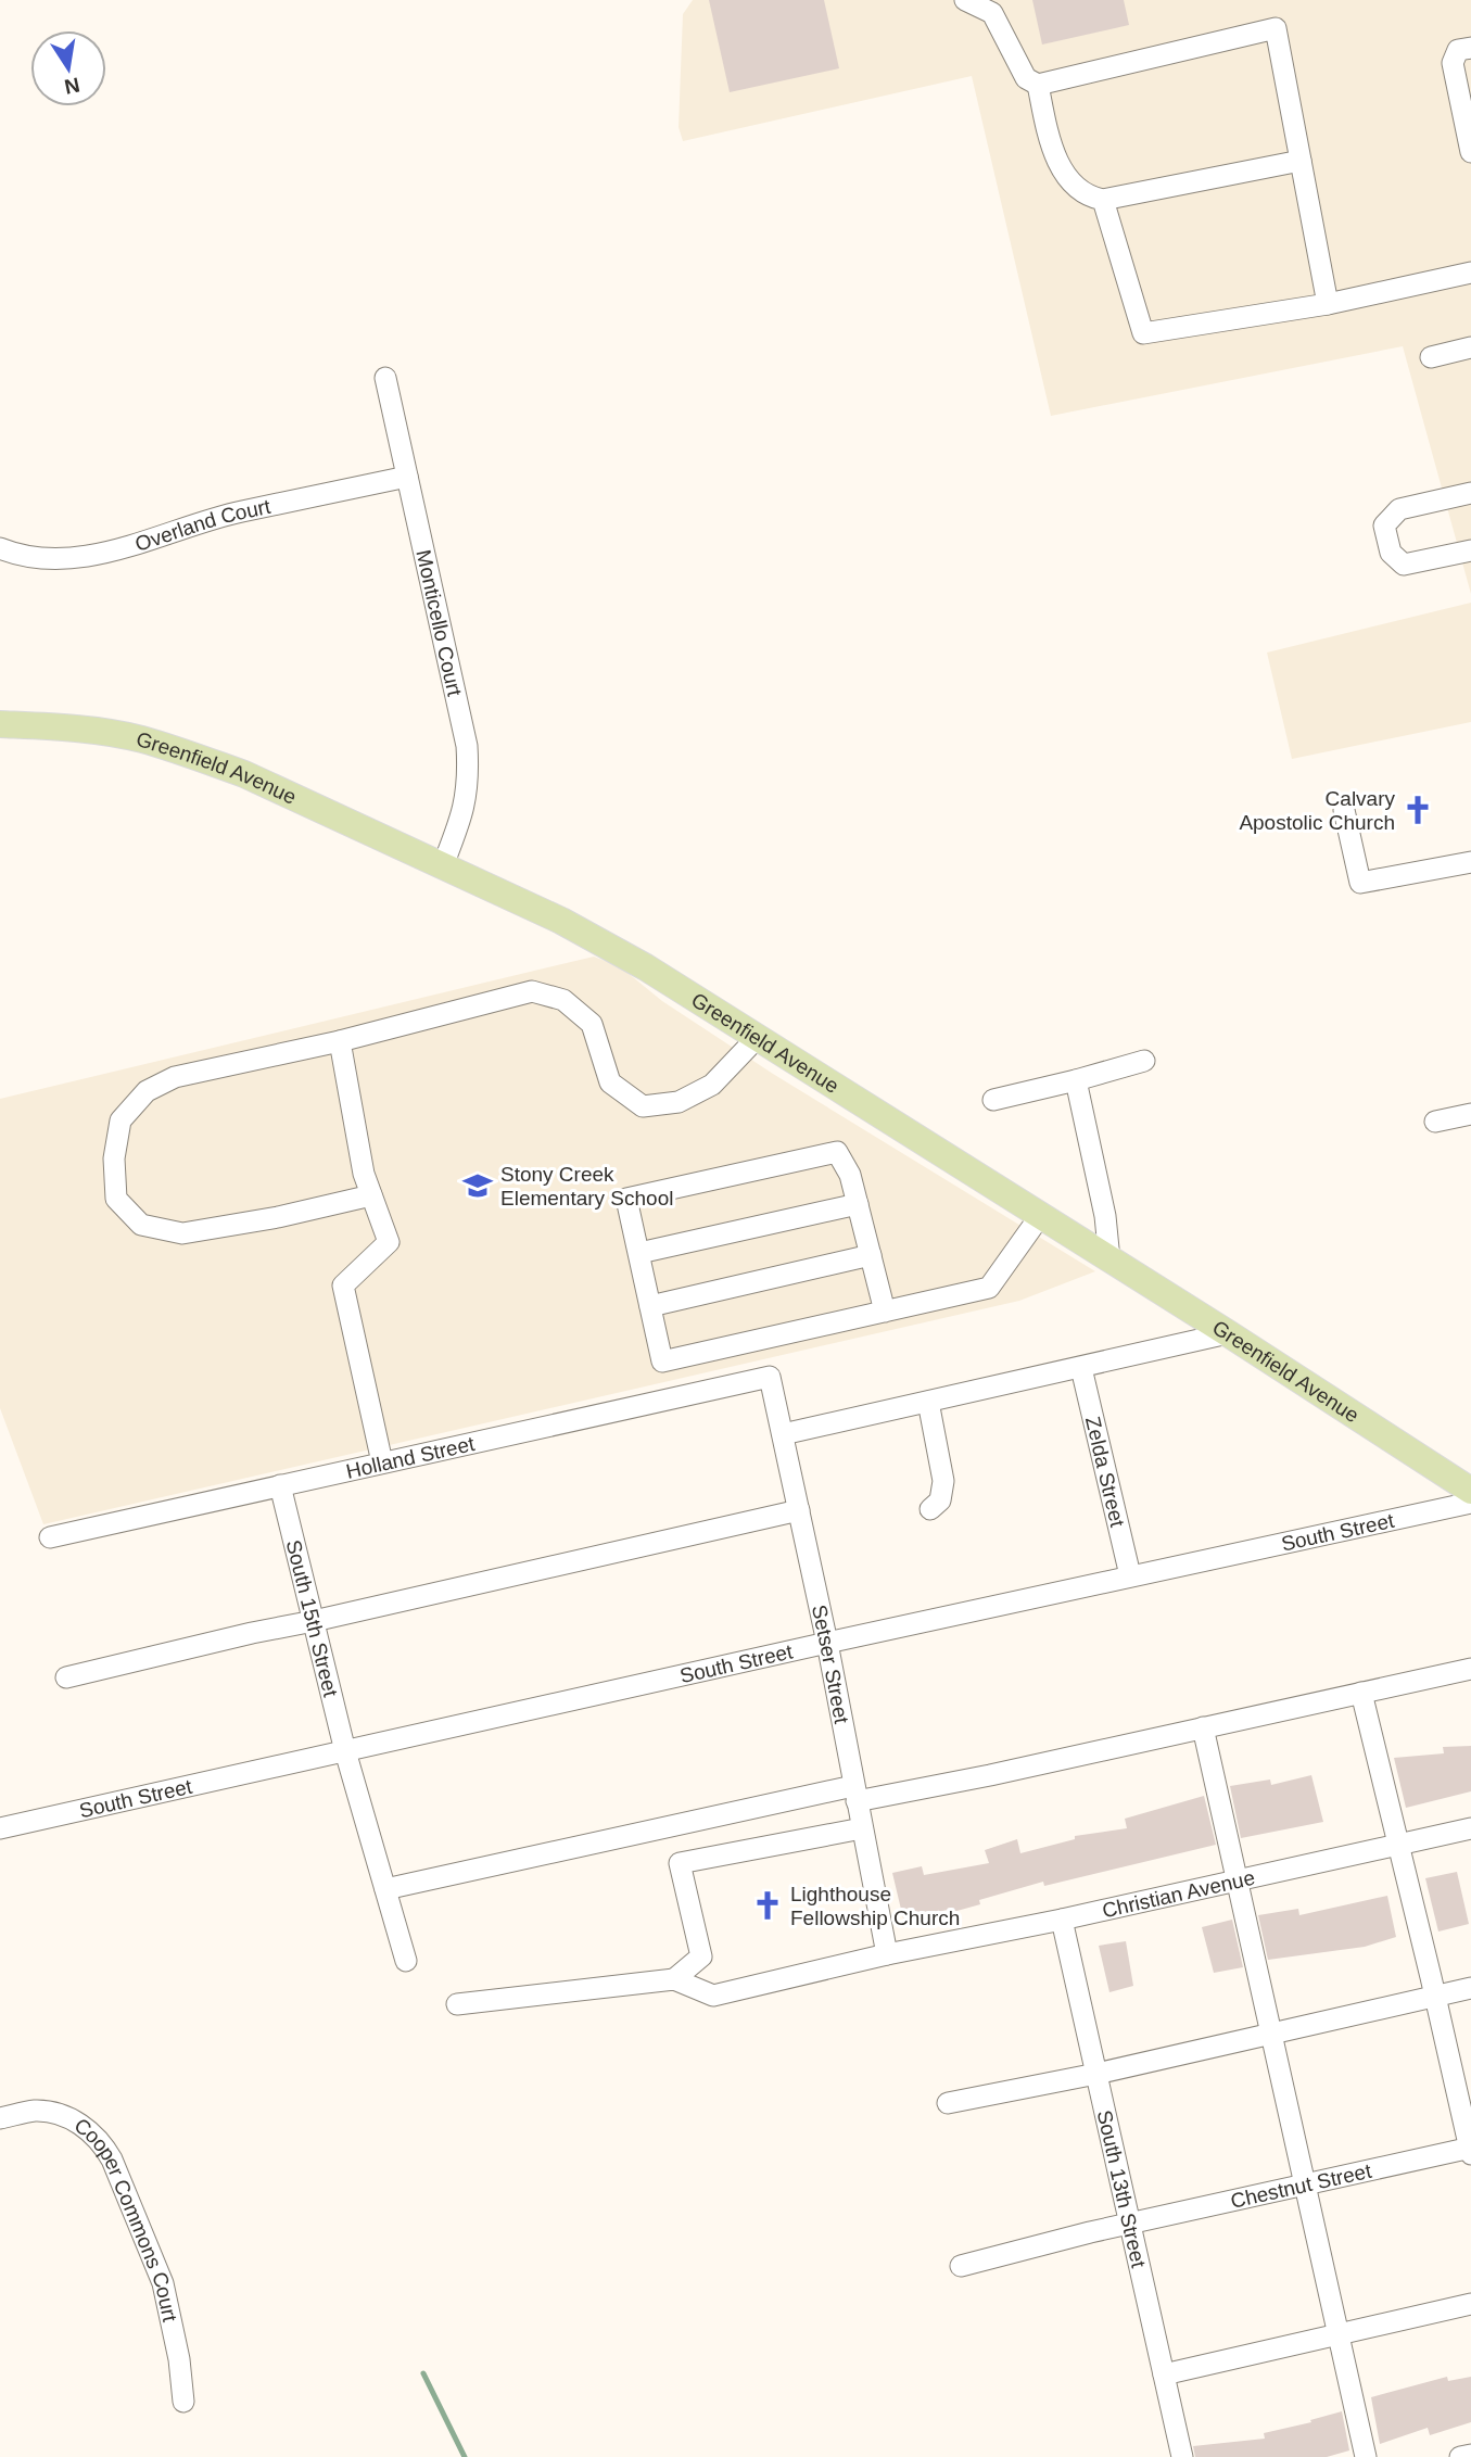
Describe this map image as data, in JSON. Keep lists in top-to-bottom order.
{
  "streets": {
    "main road": ["Greenfield Avenue"],
    "street": [
      "Overland Court",
      "Monticello Court",
      "Holland Street",
      "Zelda Street",
      "South Street",
      "South 15th Street",
      "Setser Street",
      "Christian Avenue",
      "Chestnut Street",
      "South 13th Street",
      "Cooper Commons Court"
    ]
  },
  "crossings": [
    ["Overland Court", "Monticello Court"],
    ["Monticello Court", "Greenfield Avenue"],
    ["Holland Street", "South 15th Street"],
    ["Holland Street", "Setser Street"],
    ["Zelda Street", "South Street"],
    ["South Street", "South 15th Street"],
    ["South Street", "Setser Street"],
    ["Setser Street", "Christian Avenue"],
    ["Christian Avenue", "South 13th Street"],
    ["Chestnut Street", "South 13th Street"]
  ],
  "places": {
    "church": ["Calvary Apostolic Church", "Lighthouse Fellowship Church"],
    "school or university": ["Stony Creek Elementary School"]
  },
  "north": "bottom"
}
